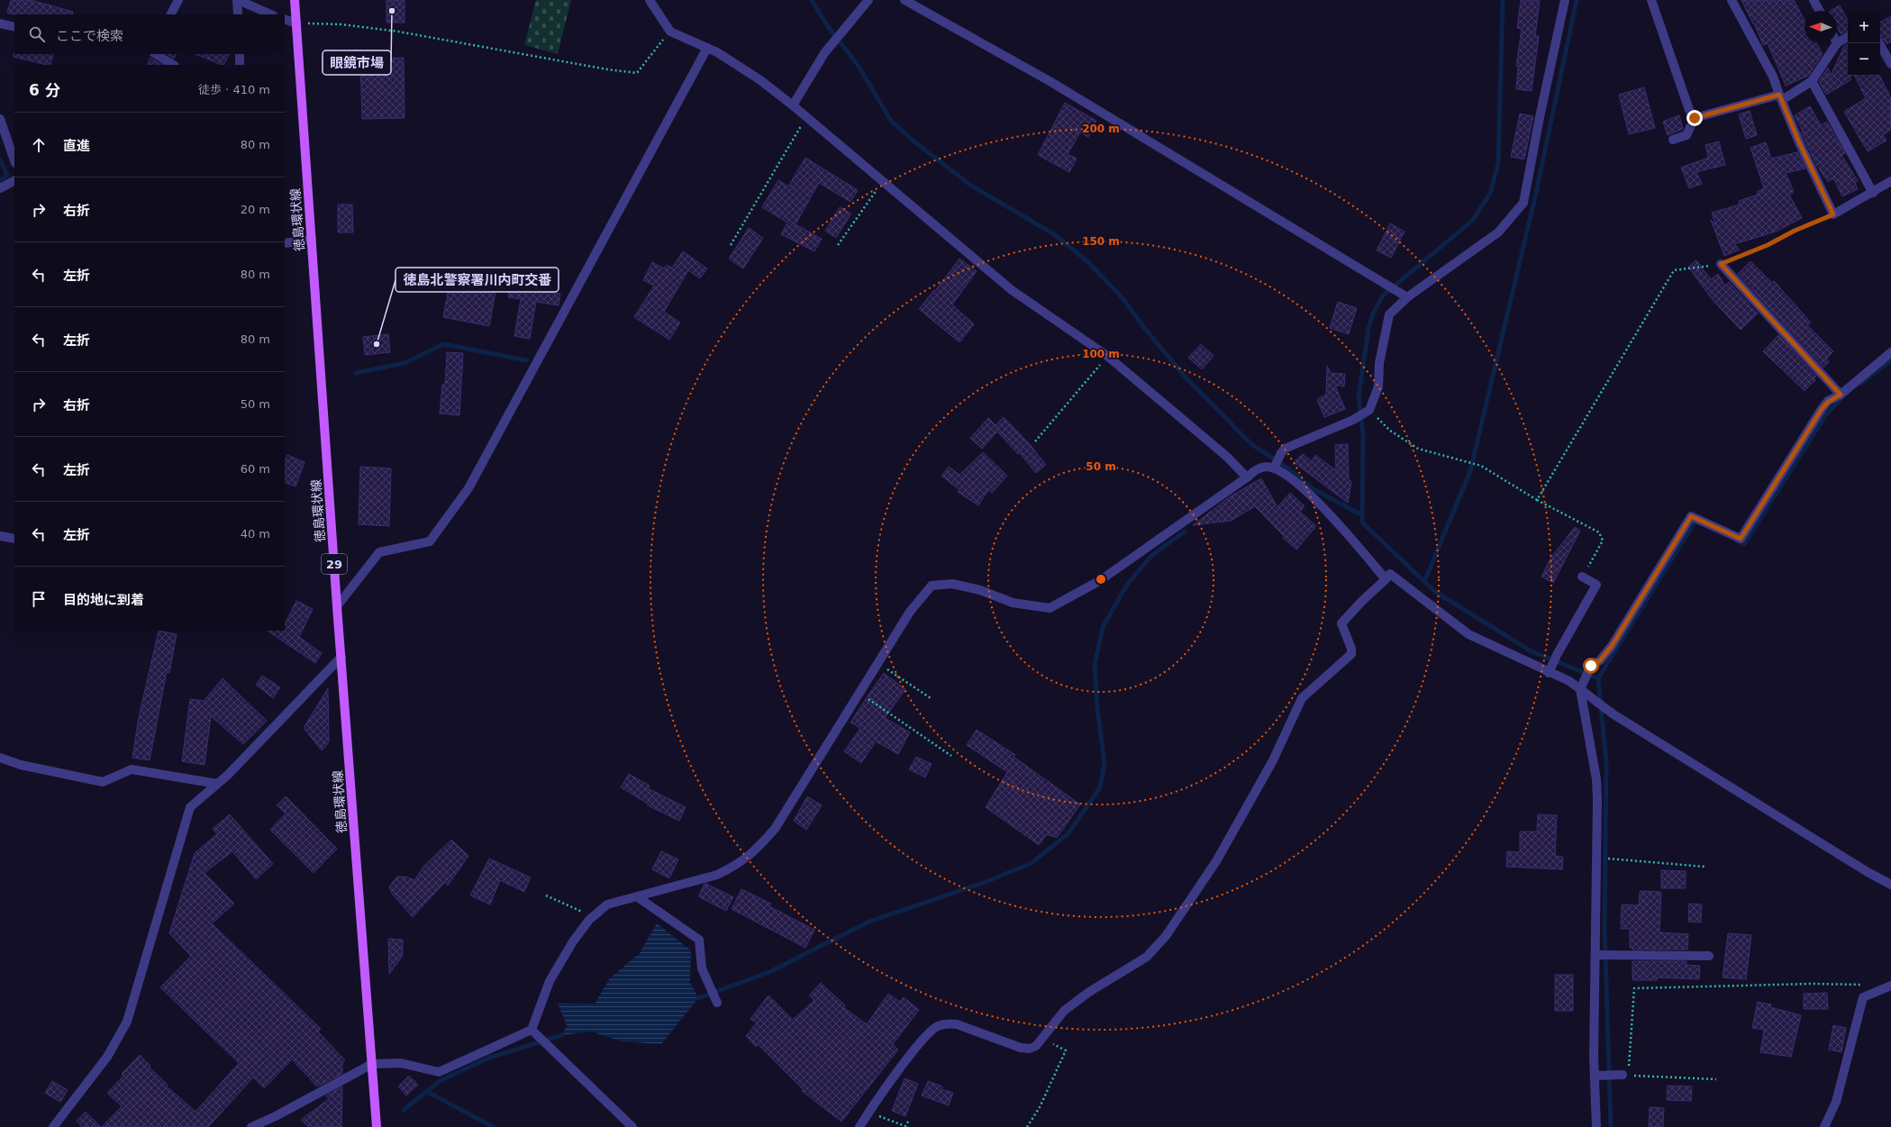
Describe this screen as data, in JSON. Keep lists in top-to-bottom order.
{
  "streets": {
    "main road": ["徳島環状線", "29"]
  },
  "places": ["眼鏡市場", "徳島北警察署川内町交番"],
  "north": "left",
  "page": {
    "map_buttons": ["+", "−"],
    "search": "ここで検索",
    "heading": ["6 分", "徒歩 · 410 m"],
    "list": [
      ["直進", "80 m"],
      ["右折", "20 m"],
      ["左折", "80 m"],
      ["左折", "80 m"],
      ["右折", "50 m"],
      ["左折", "60 m"],
      ["左折", "40 m"],
      "目的地に到着"
    ]
  },
  "rings": [
    "200 m",
    "150 m",
    "100 m",
    "50 m"
  ]
}
